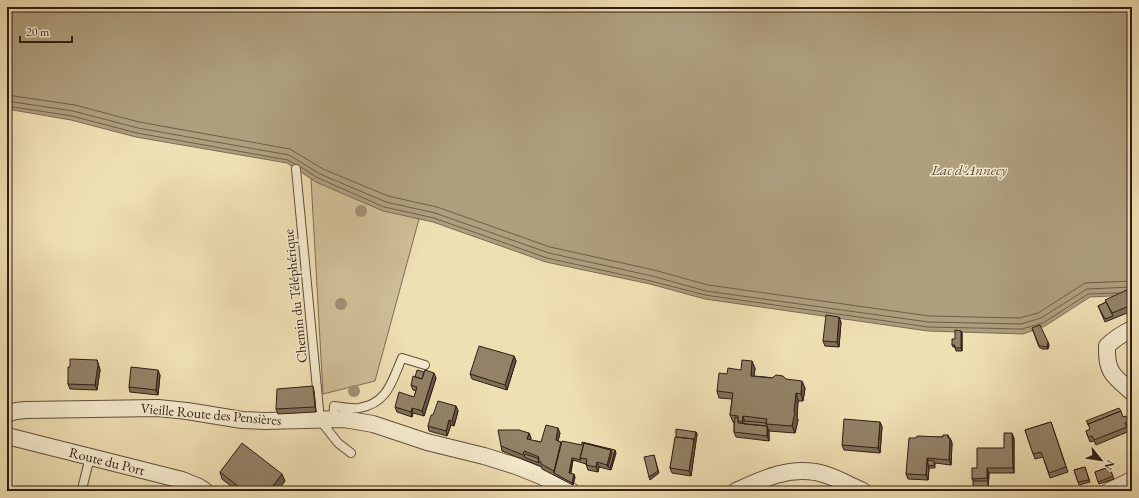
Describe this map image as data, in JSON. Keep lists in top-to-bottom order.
{
  "streets": {
    "street": ["Vieille Route des Pensières", "Route du Port"],
    "lane": ["Chemin du Téléphérique"]
  },
  "crossings": [
    ["Chemin du Téléphérique", "Vieille Route des Pensières"]
  ],
  "water": ["Lac d'Annecy"],
  "scale_bar": "20 m",
  "north": "bottom right"
}
